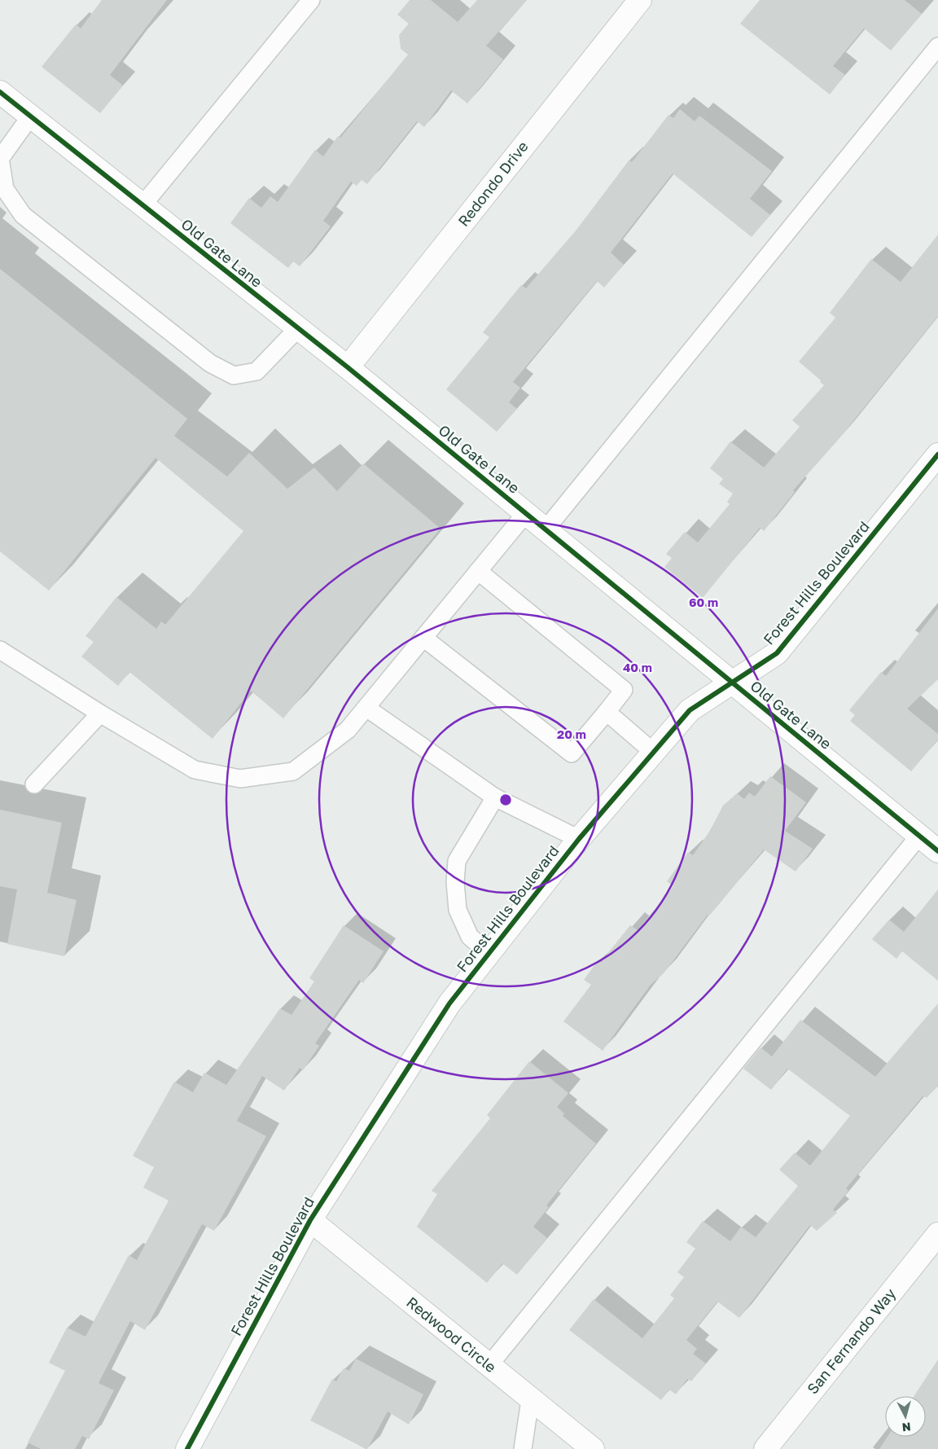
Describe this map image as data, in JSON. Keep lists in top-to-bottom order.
{
  "streets": {
    "street": [
      "Redondo Drive",
      "Old Gate Lane",
      "Forest Hills Boulevard",
      "Redwood Circle",
      "San Fernando Way"
    ]
  },
  "crossings": [
    ["Redondo Drive", "Old Gate Lane"],
    ["Old Gate Lane", "Forest Hills Boulevard"],
    ["Forest Hills Boulevard", "Redwood Circle"]
  ],
  "north": "bottom",
  "rings": ["60 m", "40 m", "20 m"]
}
